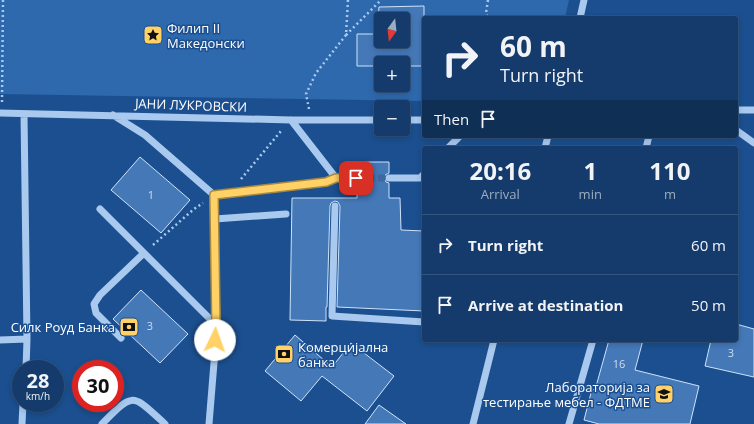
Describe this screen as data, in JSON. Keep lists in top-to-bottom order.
{
  "streets": {
    "street": ["ЈАНИ ЛУКРОВСКИ"]
  },
  "places": {
    "place": ["Филип II Македонски"],
    "bank": ["Силк Роуд Банка", "Комерцијална банка"],
    "school or university": ["Лабораторија за тестирање мебел - ФДТМЕ"]
  },
  "house_numbers": [
    "1",
    "3",
    "3",
    "16"
  ],
  "north": "bottom",
  "page": {
    "map_buttons": ["+", "−"],
    "turn": ["60 m", "Turn right"],
    "then": "Then",
    "eta": [
      "20:16",
      "Arrival",
      "1",
      "min",
      "110",
      "m"
    ],
    "list": [
      {
        "name": "Turn right",
        "value": "60 m"
      },
      {
        "name": "Arrive at destination",
        "value": "50 m"
      }
    ],
    "speed": "28 km/h",
    "limit": "30"
  }
}
